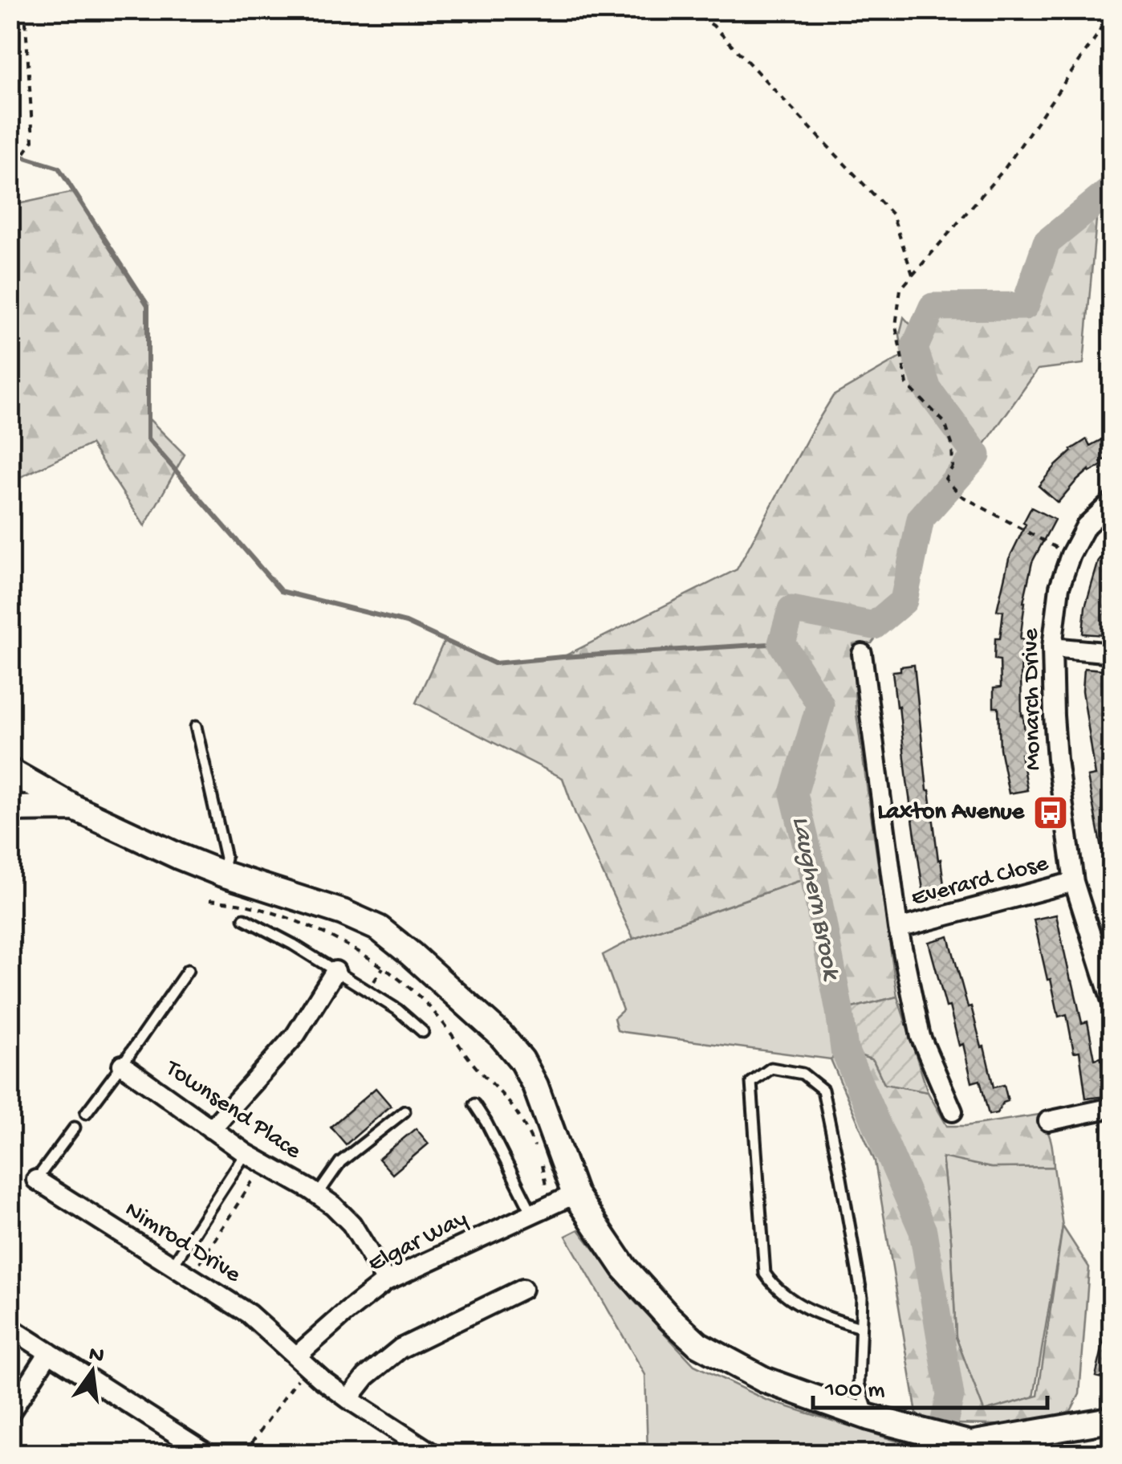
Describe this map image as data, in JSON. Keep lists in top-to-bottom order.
{
  "streets": {
    "street": [
      "Monarch Drive",
      "Everard Close",
      "Townsend Place",
      "Elgar Way",
      "Nimrod Drive"
    ]
  },
  "crossings": [
    ["Monarch Drive", "Everard Close"],
    ["Townsend Place", "Elgar Way"],
    ["Elgar Way", "Nimrod Drive"]
  ],
  "water": ["Laughern Brook"],
  "places": {
    "bus stop": ["Laxton Avenue"]
  },
  "scale_bar": "100 m",
  "north": "top"
}
